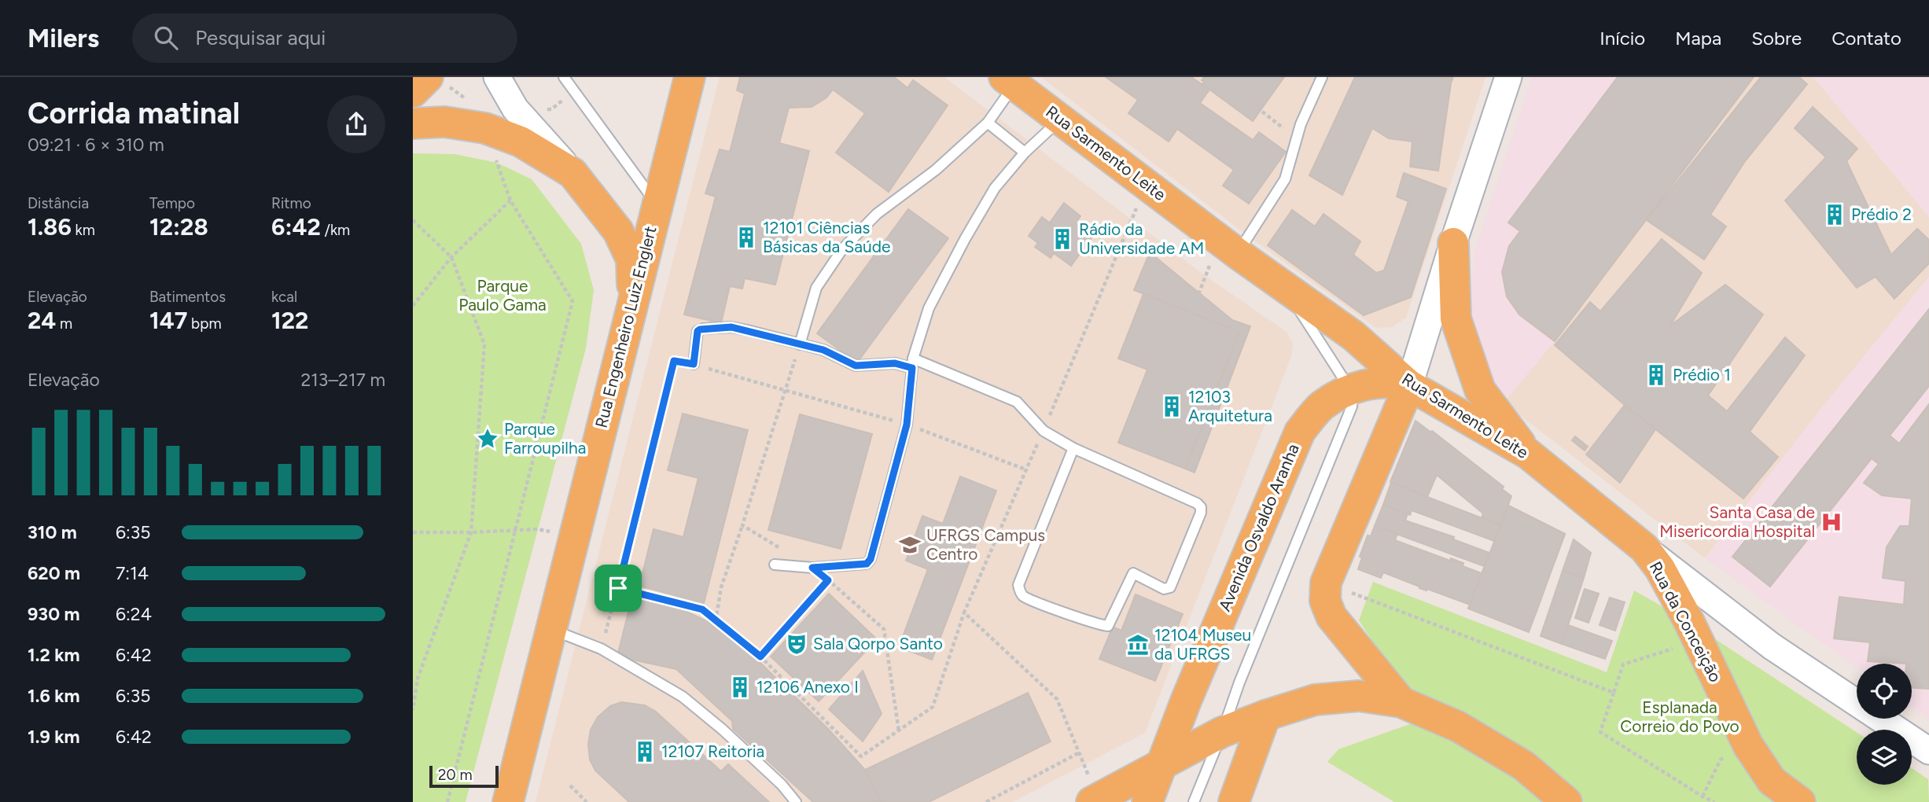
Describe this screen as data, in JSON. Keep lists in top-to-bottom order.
{
  "streets": {
    "main road": [
      "Rua Sarmento Leite",
      "Rua Engenheiro Luiz Englert",
      "Avenida Osvaldo Aranha",
      "Rua da Conceição"
    ]
  },
  "crossings": [
    ["Rua Sarmento Leite", "Avenida Osvaldo Aranha"],
    ["Rua Sarmento Leite", "Rua da Conceição"]
  ],
  "parks": ["Parque Paulo Gama", "Esplanada Correio do Povo"],
  "places": {
    "building": [
      "Prédio 2",
      "12101 Ciências Básicas da Saúde",
      "Rádio da Universidade AM",
      "Prédio 1",
      "12103 Arquitetura",
      "12106 Anexo I",
      "12107 Reitoria"
    ],
    "place": ["Parque Farroupilha"],
    "hospital": ["Santa Casa de Misericordia Hospital"],
    "school or university": ["UFRGS Campus Centro"],
    "theatre": ["Sala Qorpo Santo"],
    "museum": ["12104 Museu da UFRGS"]
  },
  "scale_bar": "20 m",
  "page": {
    "header": "Milers",
    "search": "Pesquisar aqui",
    "nav": [
      "Início",
      "Mapa",
      "Sobre",
      "Contato"
    ],
    "heading": ["Corrida matinal", "09:21 · 6 × 310 m"],
    "stats": [
      ["Distância", "1.86 km"],
      ["Tempo", "12:28"],
      ["Ritmo", "6:42 /km"],
      ["Elevação", "24 m"],
      ["Batimentos", "147 bpm"],
      ["kcal", "122"]
    ],
    "chart": ["Elevação", "213–217 m"],
    "list": [
      {
        "name": "310 m",
        "note": "6:35"
      },
      {
        "name": "620 m",
        "note": "7:14"
      },
      {
        "name": "930 m",
        "note": "6:24"
      },
      {
        "name": "1.2 km",
        "note": "6:42"
      },
      {
        "name": "1.6 km",
        "note": "6:35"
      },
      {
        "name": "1.9 km",
        "note": "6:42"
      }
    ],
    "scale": "20 m"
  }
}
